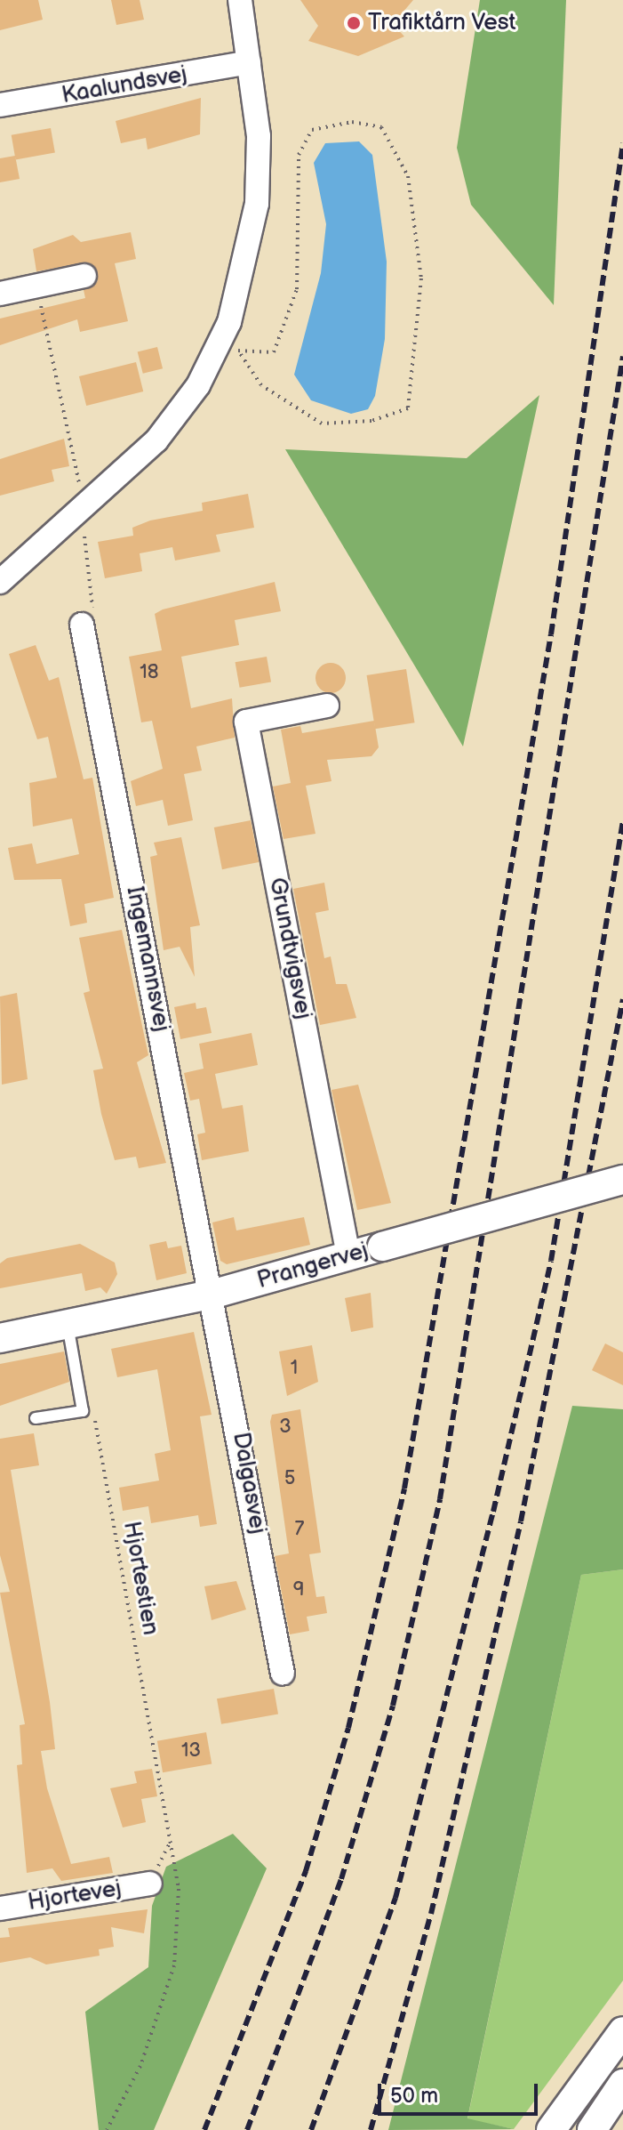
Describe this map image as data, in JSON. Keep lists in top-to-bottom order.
{
  "streets": {
    "street": [
      "Kaalundsvej",
      "Grundtvigsvej",
      "Ingemannsvej",
      "Prangervej",
      "Dalgasvej",
      "Hjortevej"
    ],
    "path": ["Hjortestien"]
  },
  "crossings": [
    ["Grundtvigsvej", "Prangervej"],
    ["Ingemannsvej", "Prangervej"],
    ["Ingemannsvej", "Dalgasvej"],
    ["Prangervej", "Dalgasvej"]
  ],
  "places": ["Trafiktårn Vest"],
  "house_numbers": [
    "18",
    "1",
    "3",
    "5",
    "7",
    "9",
    "13"
  ],
  "scale_bar": "50 m"
}
